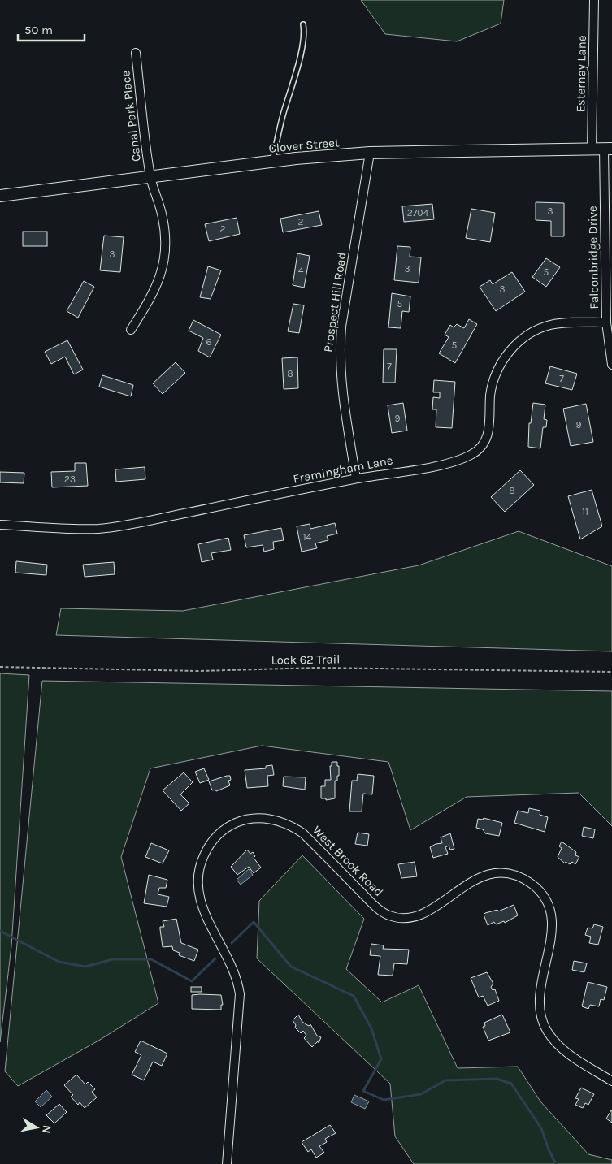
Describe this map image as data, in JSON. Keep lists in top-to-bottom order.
{
  "streets": {
    "main road": ["Clover Street"],
    "street": [
      "Esternay Lane",
      "Canal Park Place",
      "Falconbridge Drive",
      "Prospect Hill Road",
      "Framingham Lane",
      "West Brook Road"
    ],
    "path": ["Lock 62 Trail"]
  },
  "crossings": [
    ["Esternay Lane", "Clover Street"],
    ["Canal Park Place", "Clover Street"],
    ["Clover Street", "Falconbridge Drive"],
    ["Clover Street", "Prospect Hill Road"],
    ["Falconbridge Drive", "Framingham Lane"],
    ["Prospect Hill Road", "Framingham Lane"]
  ],
  "house_numbers": [
    "3",
    "2704",
    "2",
    "2",
    "3",
    "3",
    "4",
    "5",
    "3",
    "5",
    "6",
    "5",
    "7",
    "8",
    "7",
    "9",
    "9",
    "23",
    "8",
    "11",
    "14"
  ],
  "scale_bar": "50 m",
  "north": "right"
}
